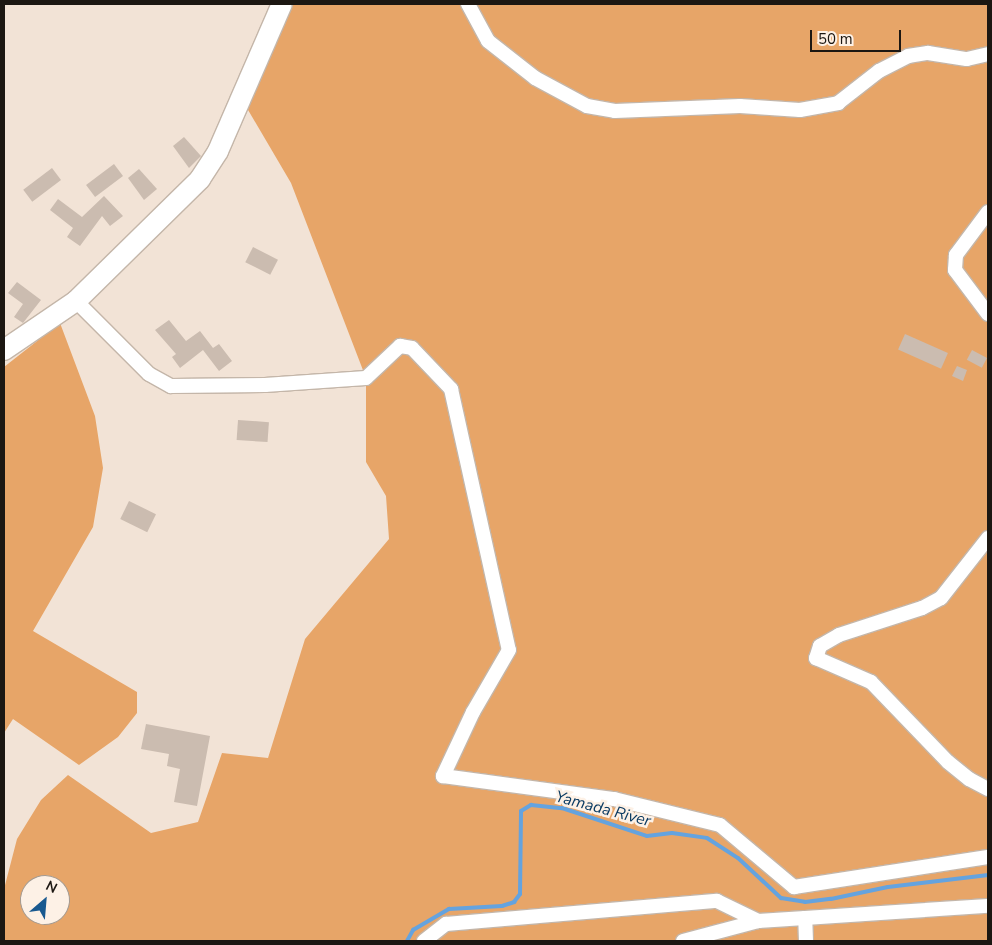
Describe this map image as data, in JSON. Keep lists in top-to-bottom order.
{
  "water": ["Yamada River"],
  "scale_bar": "50 m",
  "north": "top right"
}
